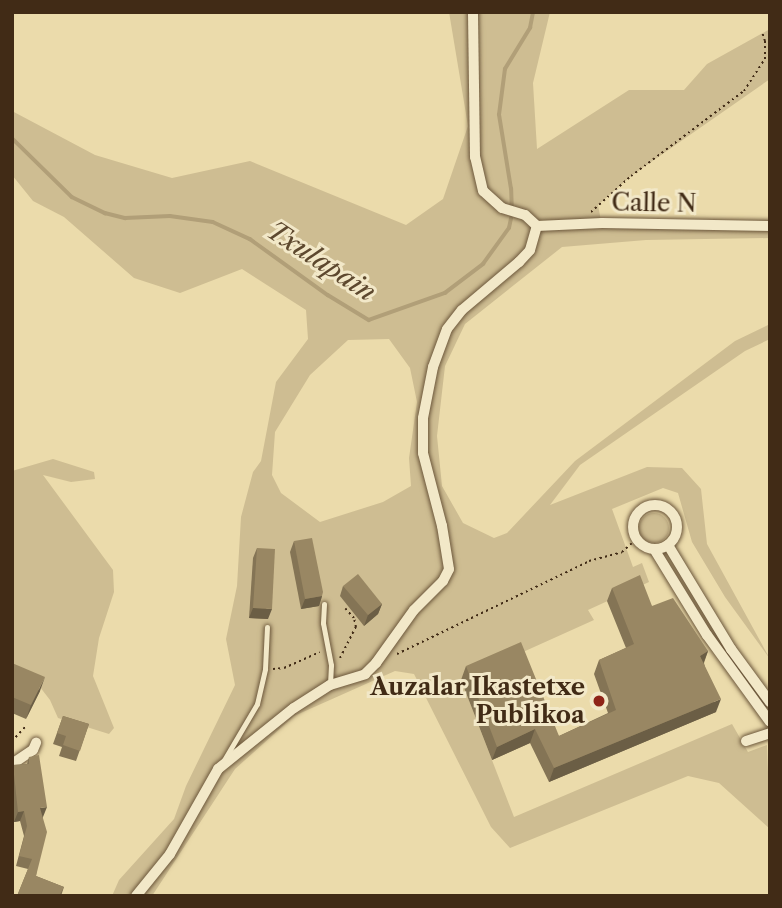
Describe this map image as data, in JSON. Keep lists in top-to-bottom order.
{
  "streets": {
    "street": ["Calle N"]
  },
  "water": ["Txulapain"],
  "places": ["Auzalar Ikastetxe Publikoa"]
}
